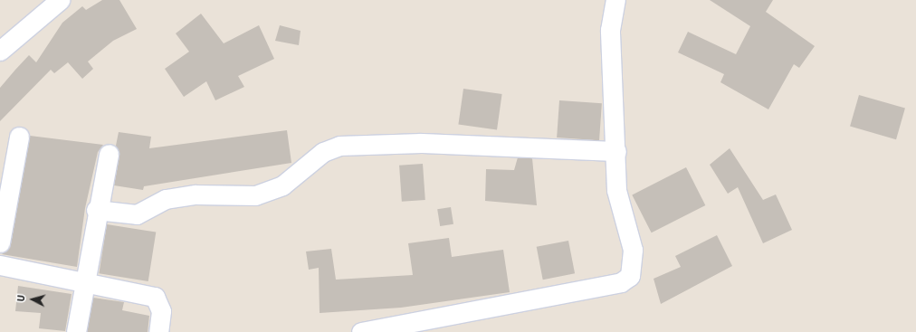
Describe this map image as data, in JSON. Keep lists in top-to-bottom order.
{
  "north": "left"
}
